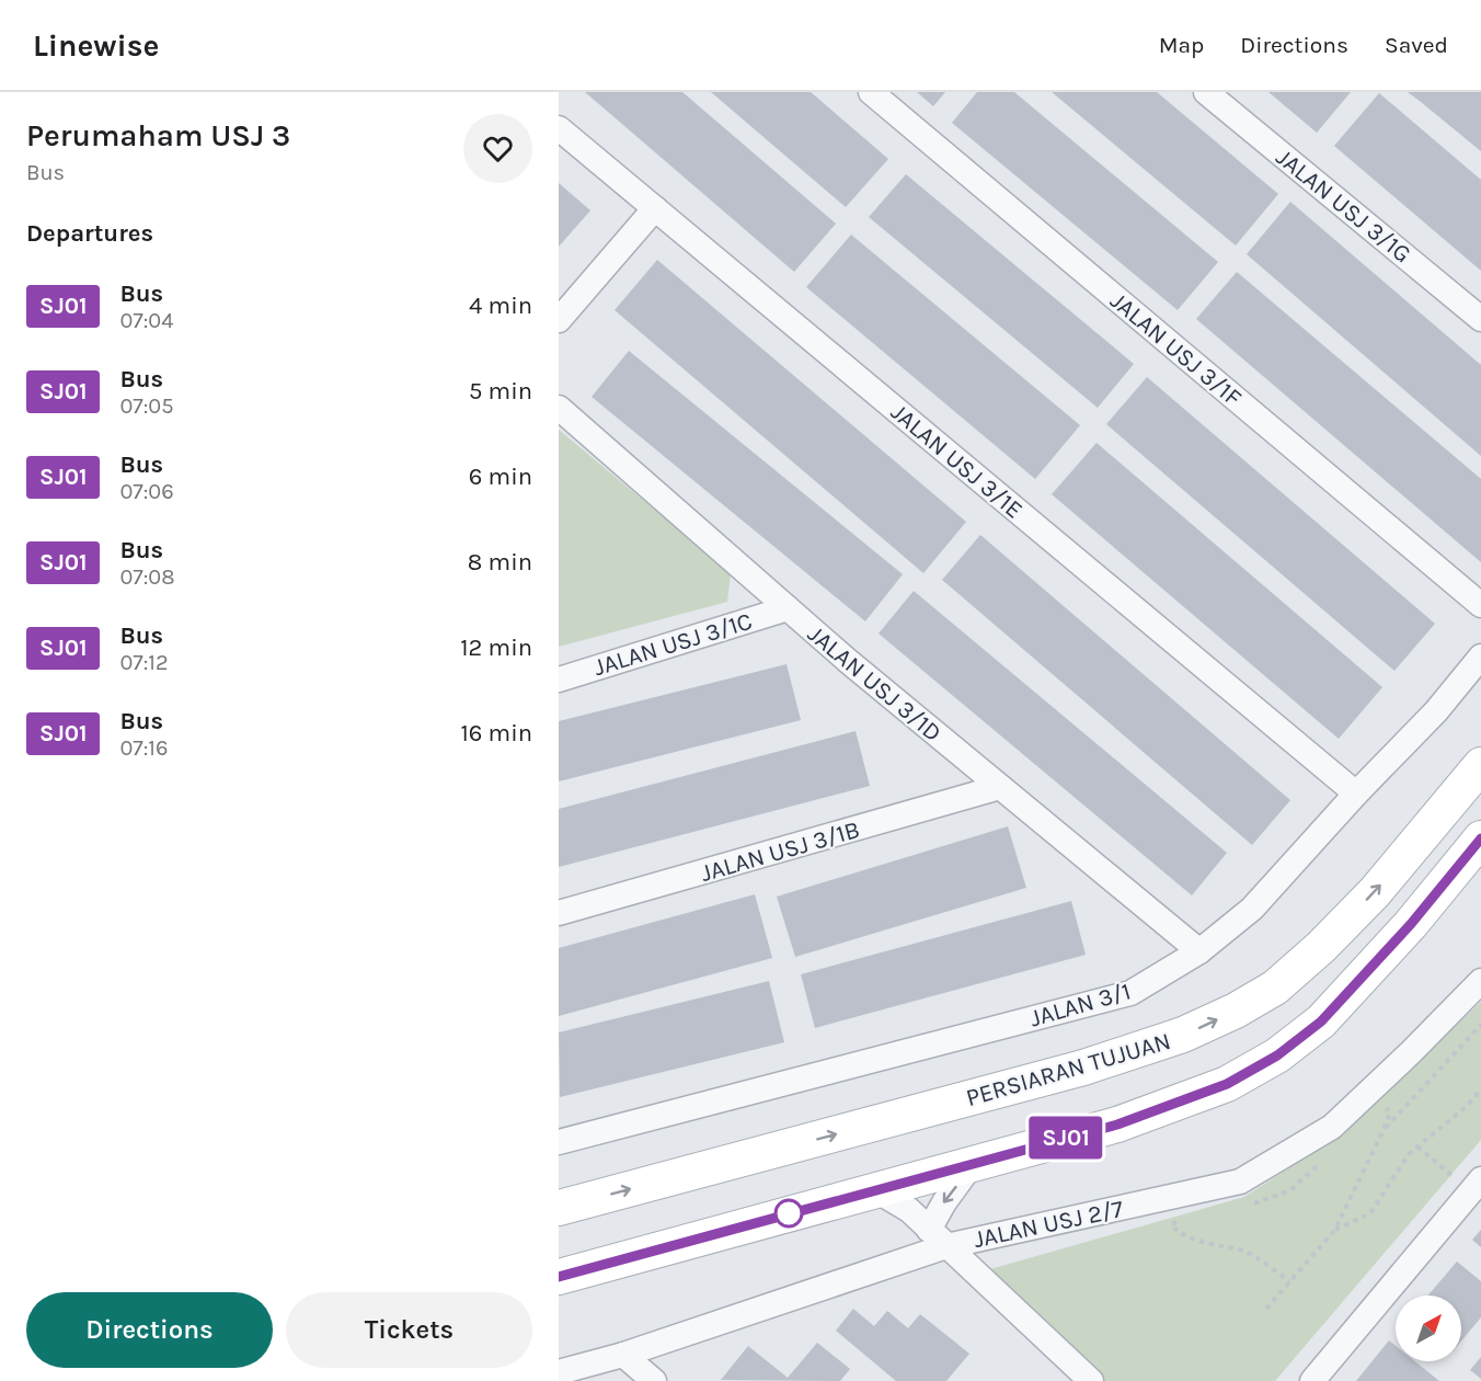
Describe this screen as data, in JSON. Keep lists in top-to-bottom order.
{
  "streets": {
    "main road": ["PERSIARAN TUJUAN"],
    "street": [
      "JALAN USJ 3/1G",
      "JALAN USJ 3/1F",
      "JALAN USJ 3/1E",
      "JALAN USJ 3/1C",
      "JALAN USJ 3/1D",
      "JALAN USJ 3/1B",
      "JALAN 3/1",
      "JALAN USJ 2/7"
    ]
  },
  "crossings": [
    ["JALAN USJ 3/1E", "JALAN 3/1"],
    ["JALAN USJ 3/1C", "JALAN USJ 3/1D"],
    ["JALAN USJ 3/1D", "JALAN USJ 3/1B"],
    ["JALAN USJ 3/1D", "JALAN 3/1"]
  ],
  "lines": ["bus line SJ01"],
  "north": "top right",
  "page": {
    "header": "Linewise",
    "nav": ["Map", "Directions", "Saved"],
    "heading": [
      ["Perumaham USJ 3", "Bus"],
      "Departures"
    ],
    "on_map": "SJ01",
    "list": [
      {
        "mark": "SJ01",
        "name": "Bus",
        "note": "07:04",
        "value": "4 min"
      },
      {
        "mark": "SJ01",
        "name": "Bus",
        "note": "07:05",
        "value": "5 min"
      },
      {
        "mark": "SJ01",
        "name": "Bus",
        "note": "07:06",
        "value": "6 min"
      },
      {
        "mark": "SJ01",
        "name": "Bus",
        "note": "07:08",
        "value": "8 min"
      },
      {
        "mark": "SJ01",
        "name": "Bus",
        "note": "07:12",
        "value": "12 min"
      },
      {
        "mark": "SJ01",
        "name": "Bus",
        "note": "07:16",
        "value": "16 min"
      }
    ],
    "buttons": ["Directions", "Tickets"]
  }
}
